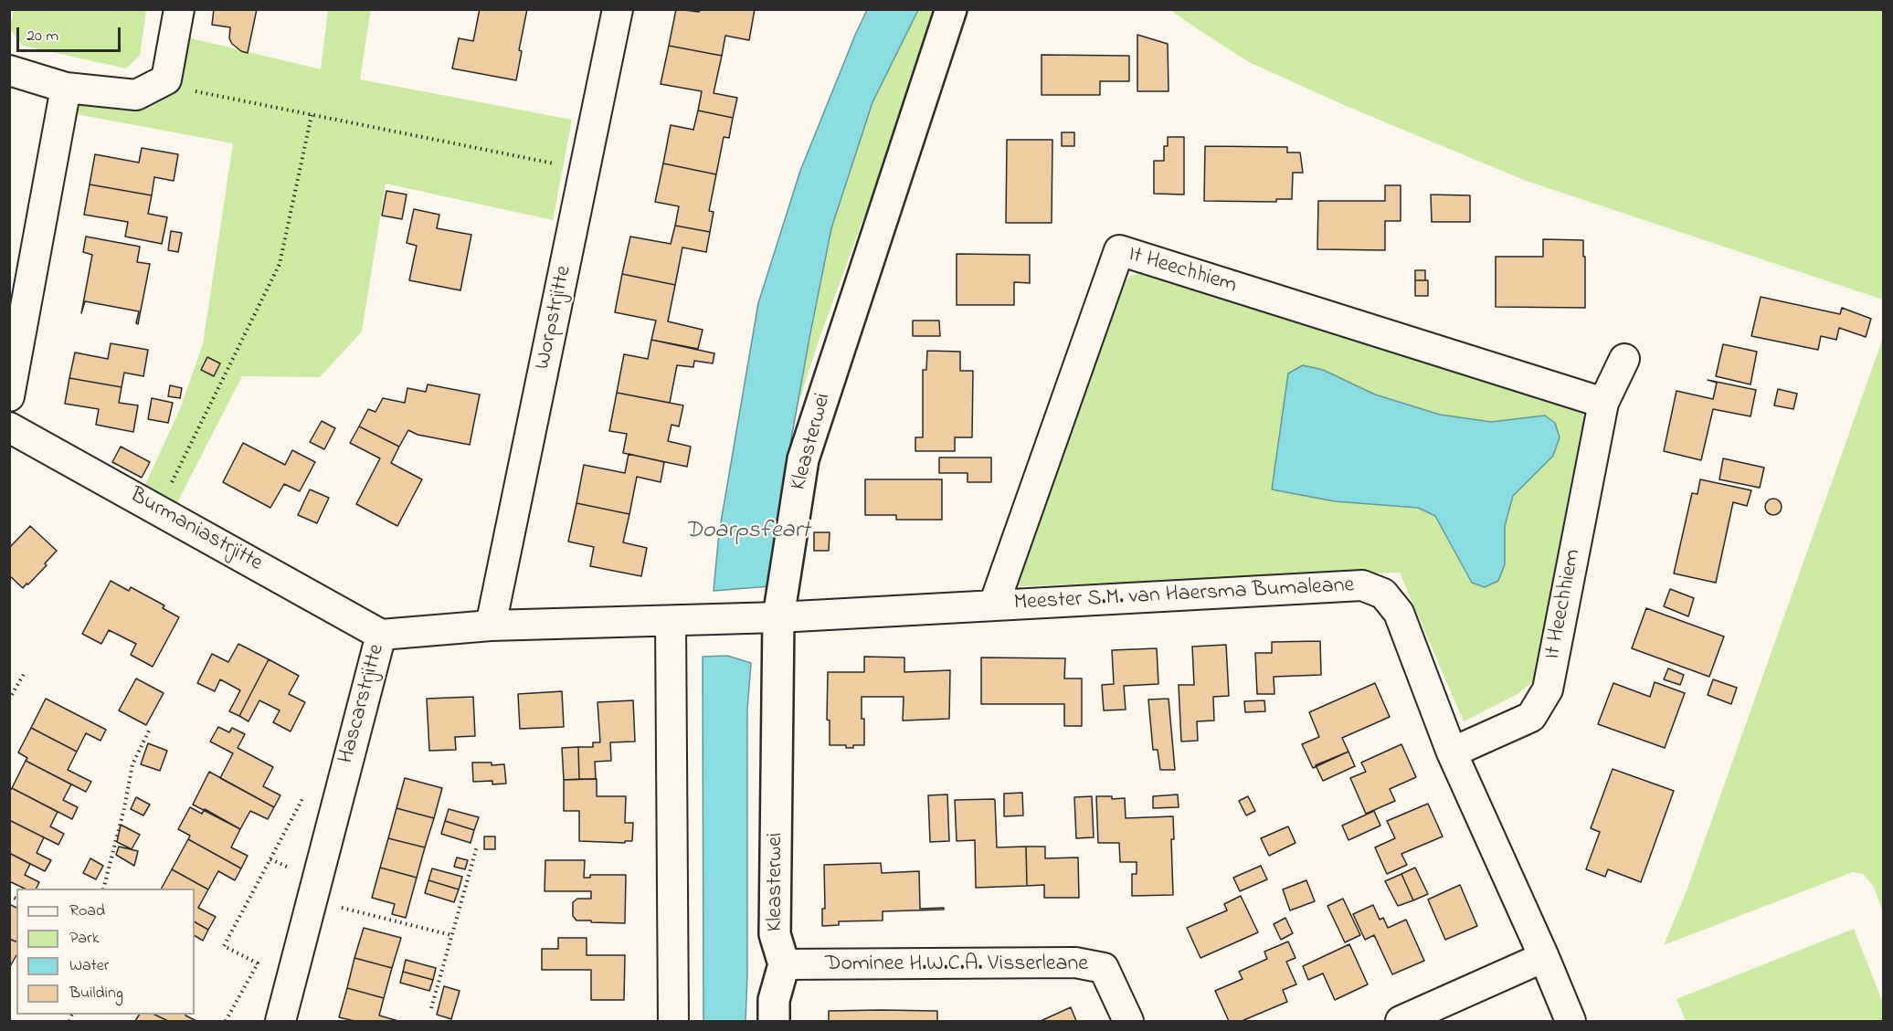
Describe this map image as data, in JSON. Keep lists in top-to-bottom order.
{
  "streets": {
    "street": [
      "It Heechhiem",
      "Worpstrjitte",
      "Kleasterwei",
      "Burmaniastrjitte",
      "Meester S.M. van Haersma Bumaleane",
      "Hascarstrjitte",
      "Dominee H.W.C.A. Visserleane"
    ]
  },
  "crossings": [
    ["It Heechhiem", "Meester S.M. van Haersma Bumaleane"],
    ["Worpstrjitte", "Hascarstrjitte"],
    ["Kleasterwei", "Meester S.M. van Haersma Bumaleane"],
    ["Kleasterwei", "Hascarstrjitte"],
    ["Kleasterwei", "Dominee H.W.C.A. Visserleane"],
    ["Burmaniastrjitte", "Hascarstrjitte"],
    ["Meester S.M. van Haersma Bumaleane", "Hascarstrjitte"]
  ],
  "water": ["Doarpsfeart"],
  "legend": [
    "Road",
    "Park",
    "Water",
    "Building"
  ],
  "scale_bar": "20 m"
}
